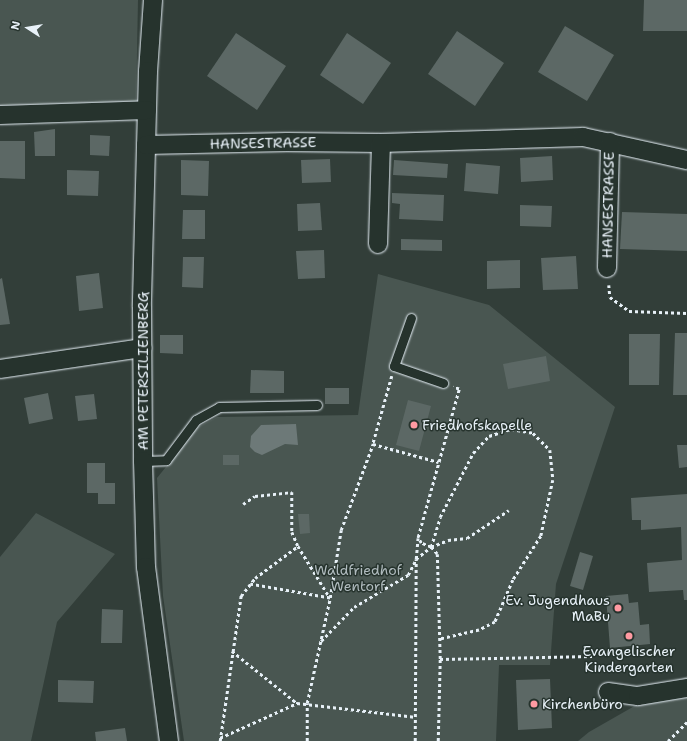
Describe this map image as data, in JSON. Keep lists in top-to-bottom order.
{
  "streets": {
    "street": ["HANSESTRASSE", "AM PETERSILIENBERG"]
  },
  "crossings": [
    ["HANSESTRASSE", "AM PETERSILIENBERG"]
  ],
  "parks": ["Waldfriedhof Wentorf"],
  "places": [
    "Friedhofskapelle",
    "Ev. Jugendhaus MaBu",
    "Evangelischer Kindergarten",
    "Kirchenbüro"
  ],
  "north": "left"
}
